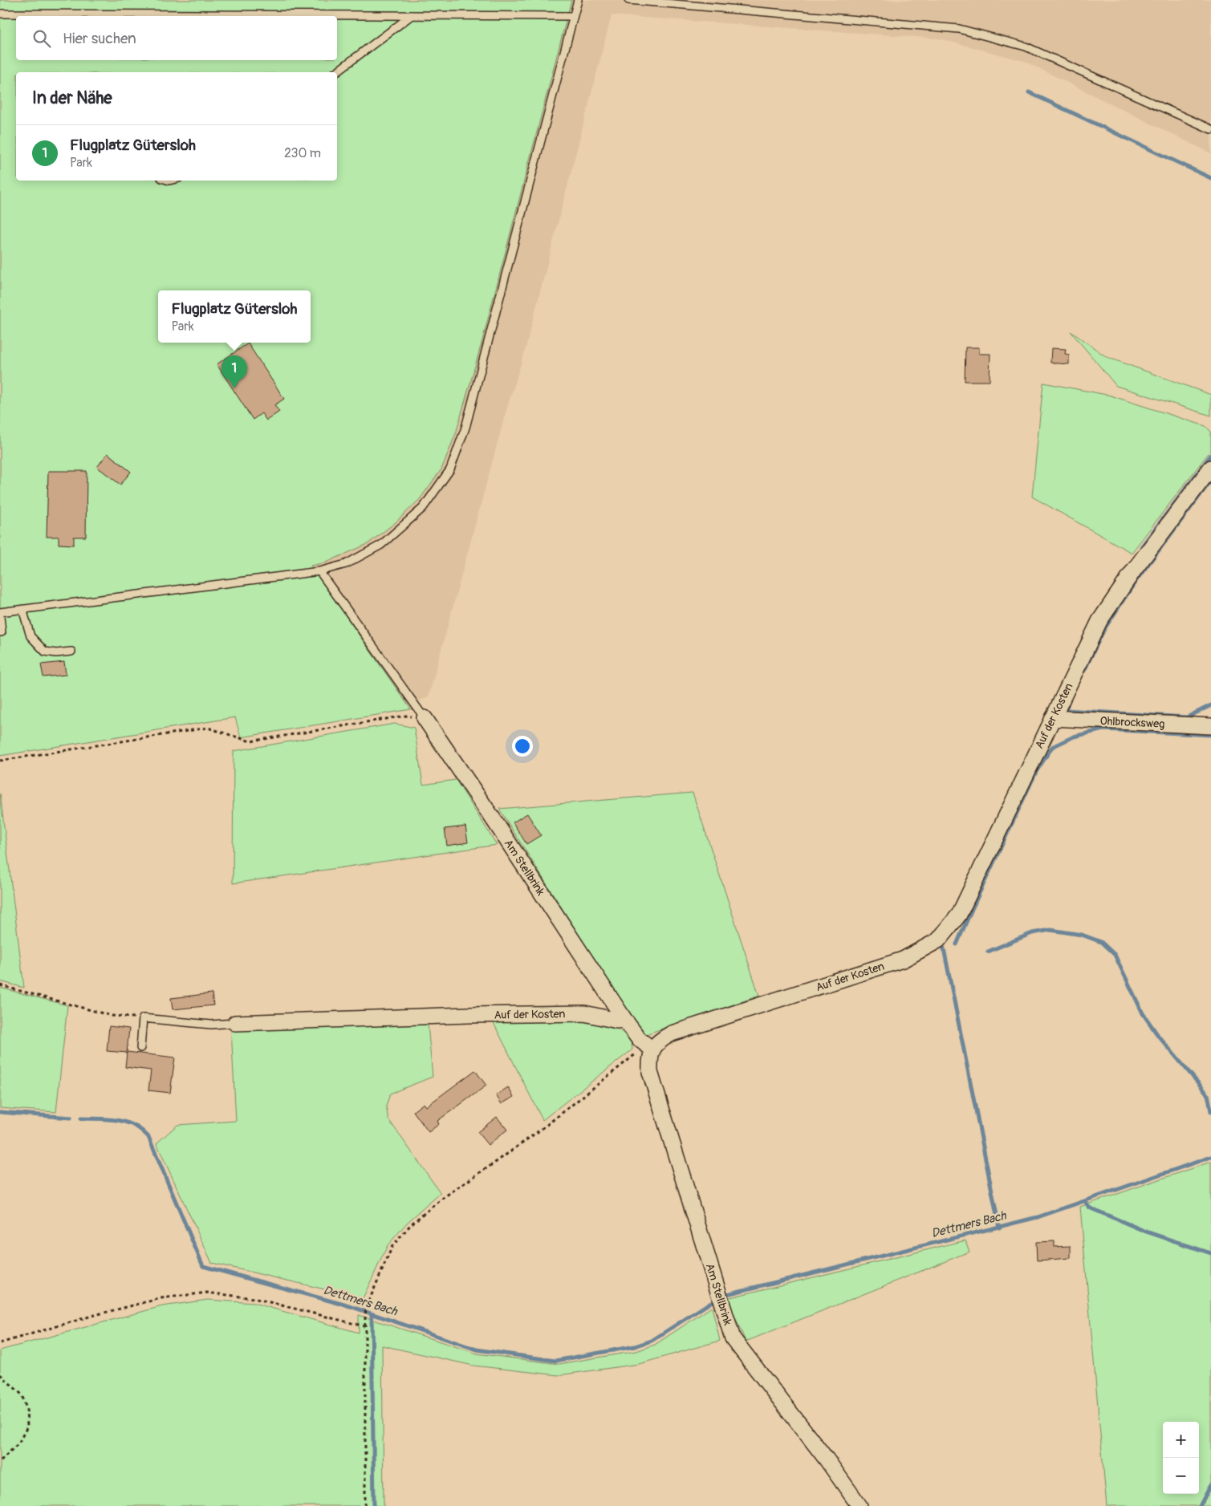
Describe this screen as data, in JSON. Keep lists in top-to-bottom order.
{
  "streets": {
    "street": ["Auf der Kosten", "Ohlbrocksweg", "Am Stellbrink"]
  },
  "crossings": [
    ["Auf der Kosten", "Ohlbrocksweg"],
    ["Auf der Kosten", "Am Stellbrink"]
  ],
  "water": ["Dettmers Bach"],
  "page": {
    "search": "Hier suchen",
    "heading": "In der Nähe",
    "list": [
      {
        "mark": "1",
        "name": "Flugplatz Gütersloh",
        "note": "Park",
        "value": "230 m"
      }
    ],
    "popup": ["Flugplatz Gütersloh", "Park"],
    "pins": "1",
    "map_buttons": ["+", "−"]
  }
}
